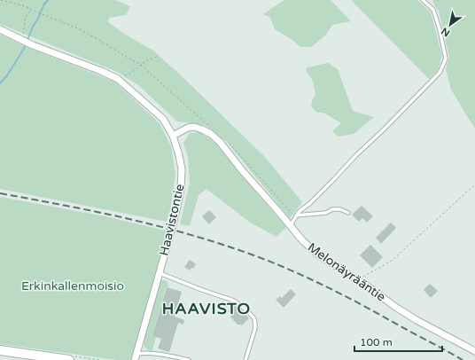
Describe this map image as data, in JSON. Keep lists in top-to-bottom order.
{
  "streets": {
    "street": ["Haavistontie", "Melonäyrääntie"]
  },
  "crossings": [
    ["Haavistontie", "Melonäyrääntie"]
  ],
  "districts": ["HAAVISTO"],
  "parks": ["Erkinkallenmoisio"],
  "scale_bar": "100 m",
  "north": "bottom left"
}
